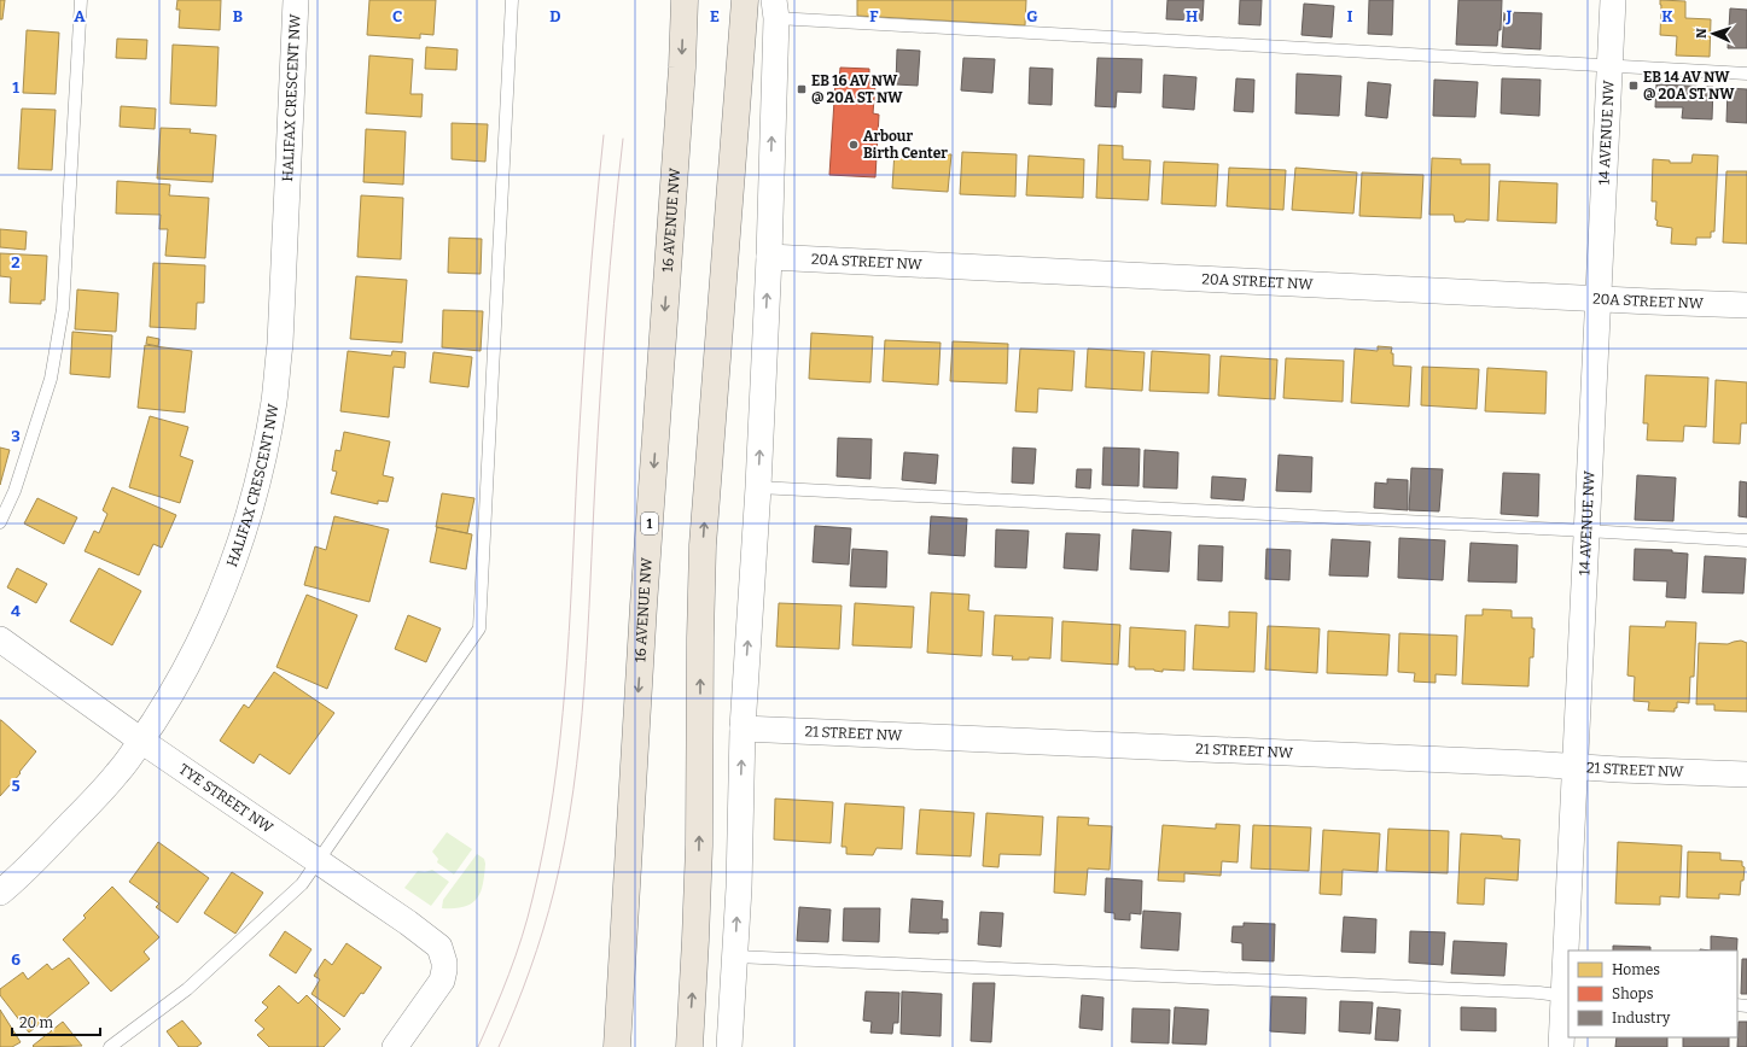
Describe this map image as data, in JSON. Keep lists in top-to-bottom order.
{
  "streets": {
    "highway": ["16 AVENUE NW", "1"],
    "street": [
      "HALIFAX CRESCENT NW",
      "14 AVENUE NW",
      "20A STREET NW",
      "21 STREET NW",
      "TYE STREET NW"
    ]
  },
  "crossings": [
    ["HALIFAX CRESCENT NW", "TYE STREET NW"],
    ["14 AVENUE NW", "20A STREET NW"],
    ["14 AVENUE NW", "21 STREET NW"]
  ],
  "places": {
    "transit": ["EB 14 AV NW @ 20A ST NW", "EB 16 AV NW @ 20A ST NW"],
    "other": ["Arbour Birth Center"]
  },
  "legend": ["Homes", "Shops", "Industry"],
  "scale_bar": "20 m",
  "north": "left",
  "grid": {
    "columns": [
      "A",
      "B",
      "C",
      "D",
      "E",
      "F",
      "G",
      "H",
      "I",
      "J",
      "K"
    ],
    "rows": [
      "1",
      "2",
      "3",
      "4",
      "5",
      "6"
    ]
  }
}
